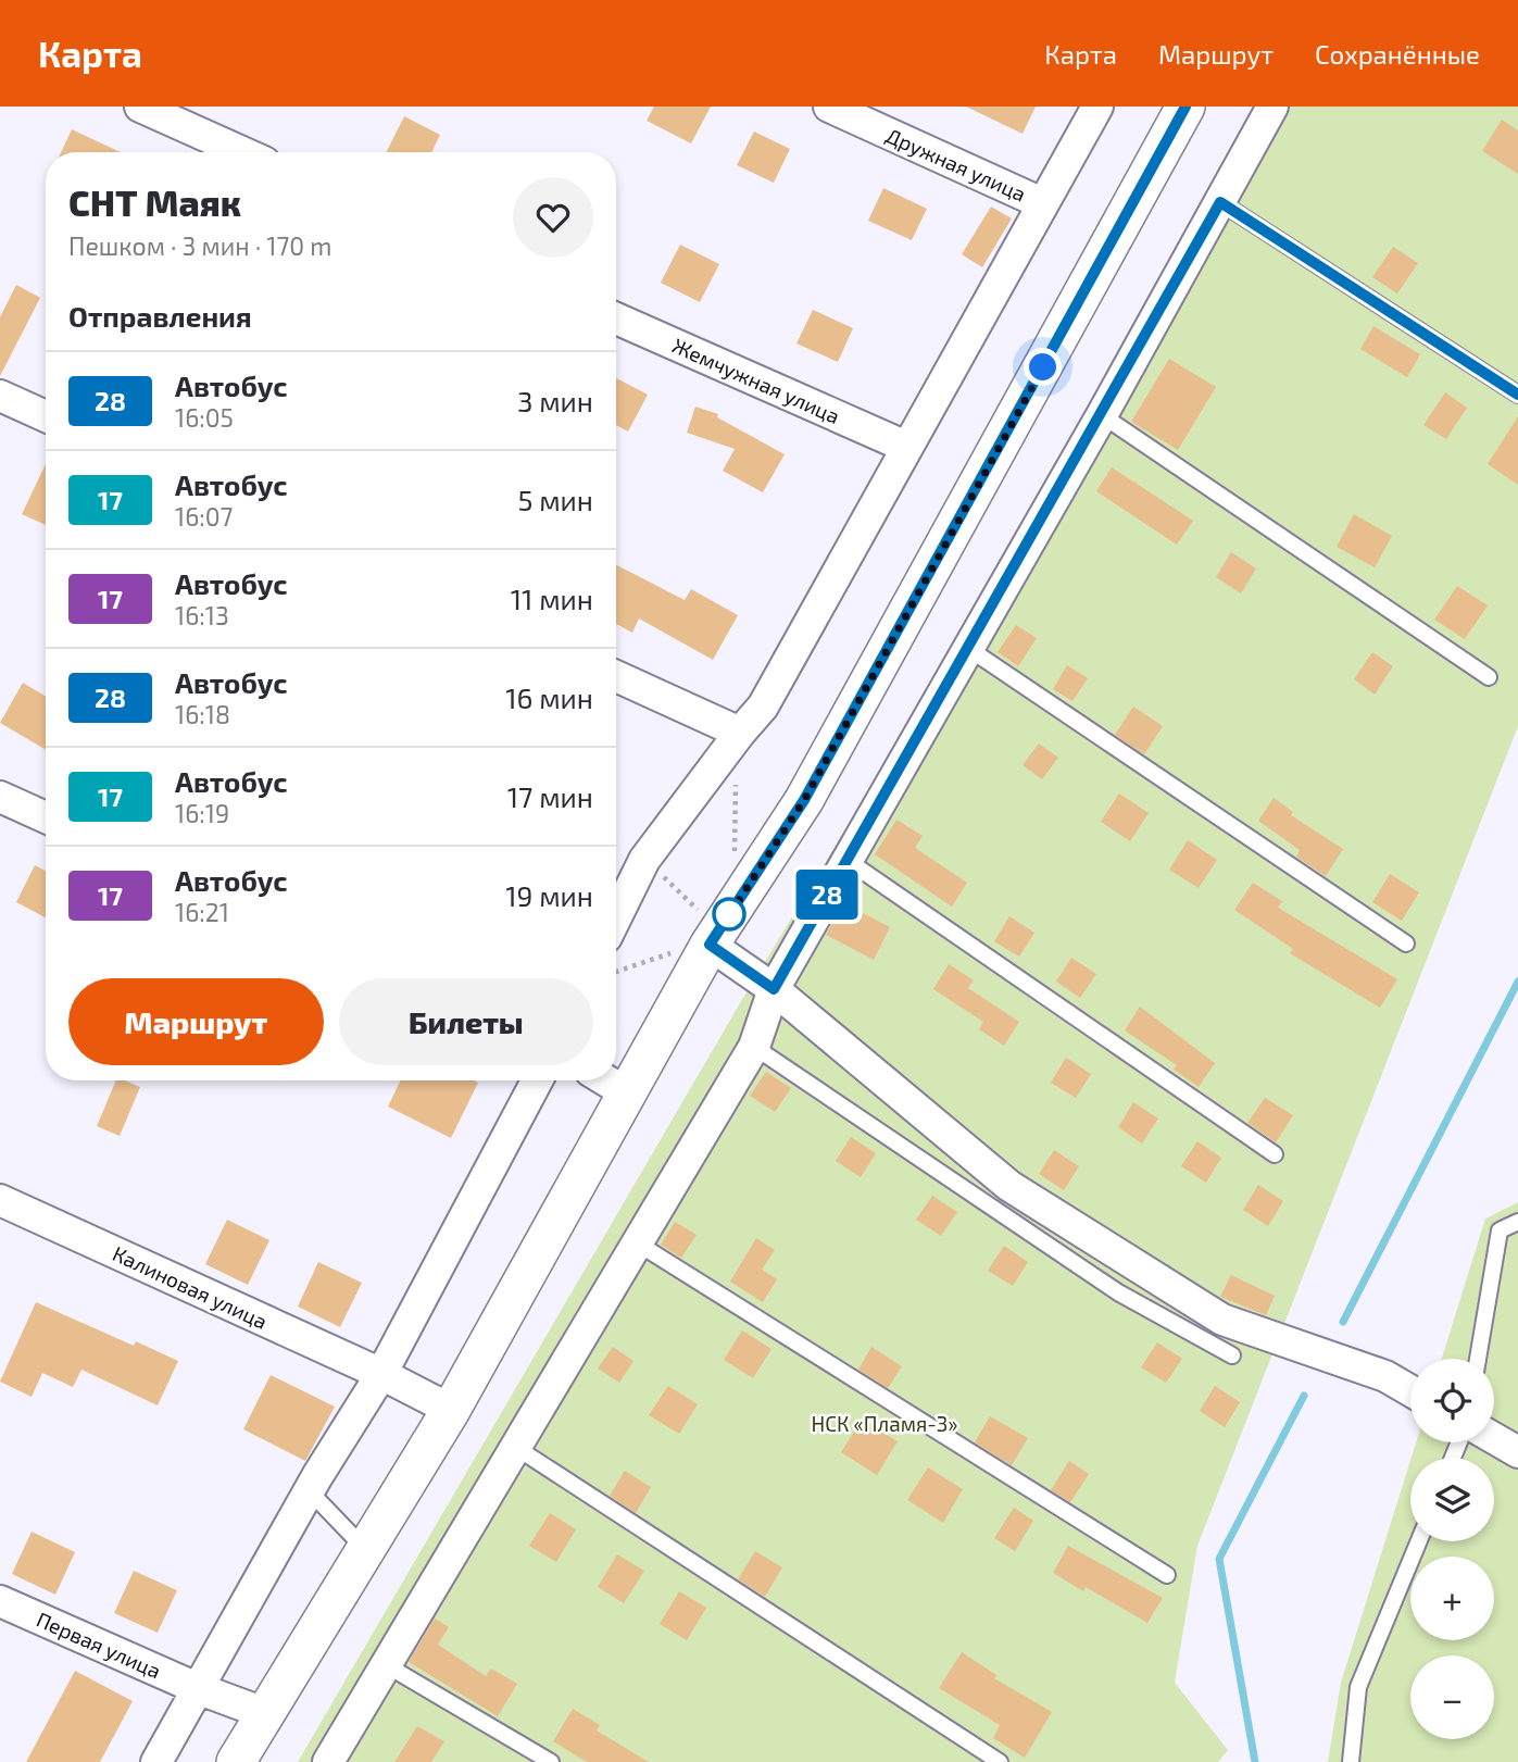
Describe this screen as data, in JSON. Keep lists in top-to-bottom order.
{
  "streets": {
    "street": [
      "Дружная улица",
      "Жемчужная улица",
      "Калиновая улица",
      "Первая улица"
    ]
  },
  "parks": ["НСК «Пламя-3»"],
  "lines": ["bus line 28"],
  "page": {
    "header": "Карта",
    "nav": ["Карта", "Маршрут", "Сохранённые"],
    "on_map": "28",
    "heading": [
      ["СНТ Маяк", "Пешком · 3 мин · 170 m"],
      "Отправления"
    ],
    "list": [
      {
        "mark": "28",
        "name": "Автобус",
        "note": "16:05",
        "value": "3 мин"
      },
      {
        "mark": "17",
        "name": "Автобус",
        "note": "16:07",
        "value": "5 мин"
      },
      {
        "mark": "17",
        "name": "Автобус",
        "note": "16:13",
        "value": "11 мин"
      },
      {
        "mark": "28",
        "name": "Автобус",
        "note": "16:18",
        "value": "16 мин"
      },
      {
        "mark": "17",
        "name": "Автобус",
        "note": "16:19",
        "value": "17 мин"
      },
      {
        "mark": "17",
        "name": "Автобус",
        "note": "16:21",
        "value": "19 мин"
      }
    ],
    "buttons": ["Маршрут", "Билеты"],
    "map_buttons": ["+", "−"]
  }
}
